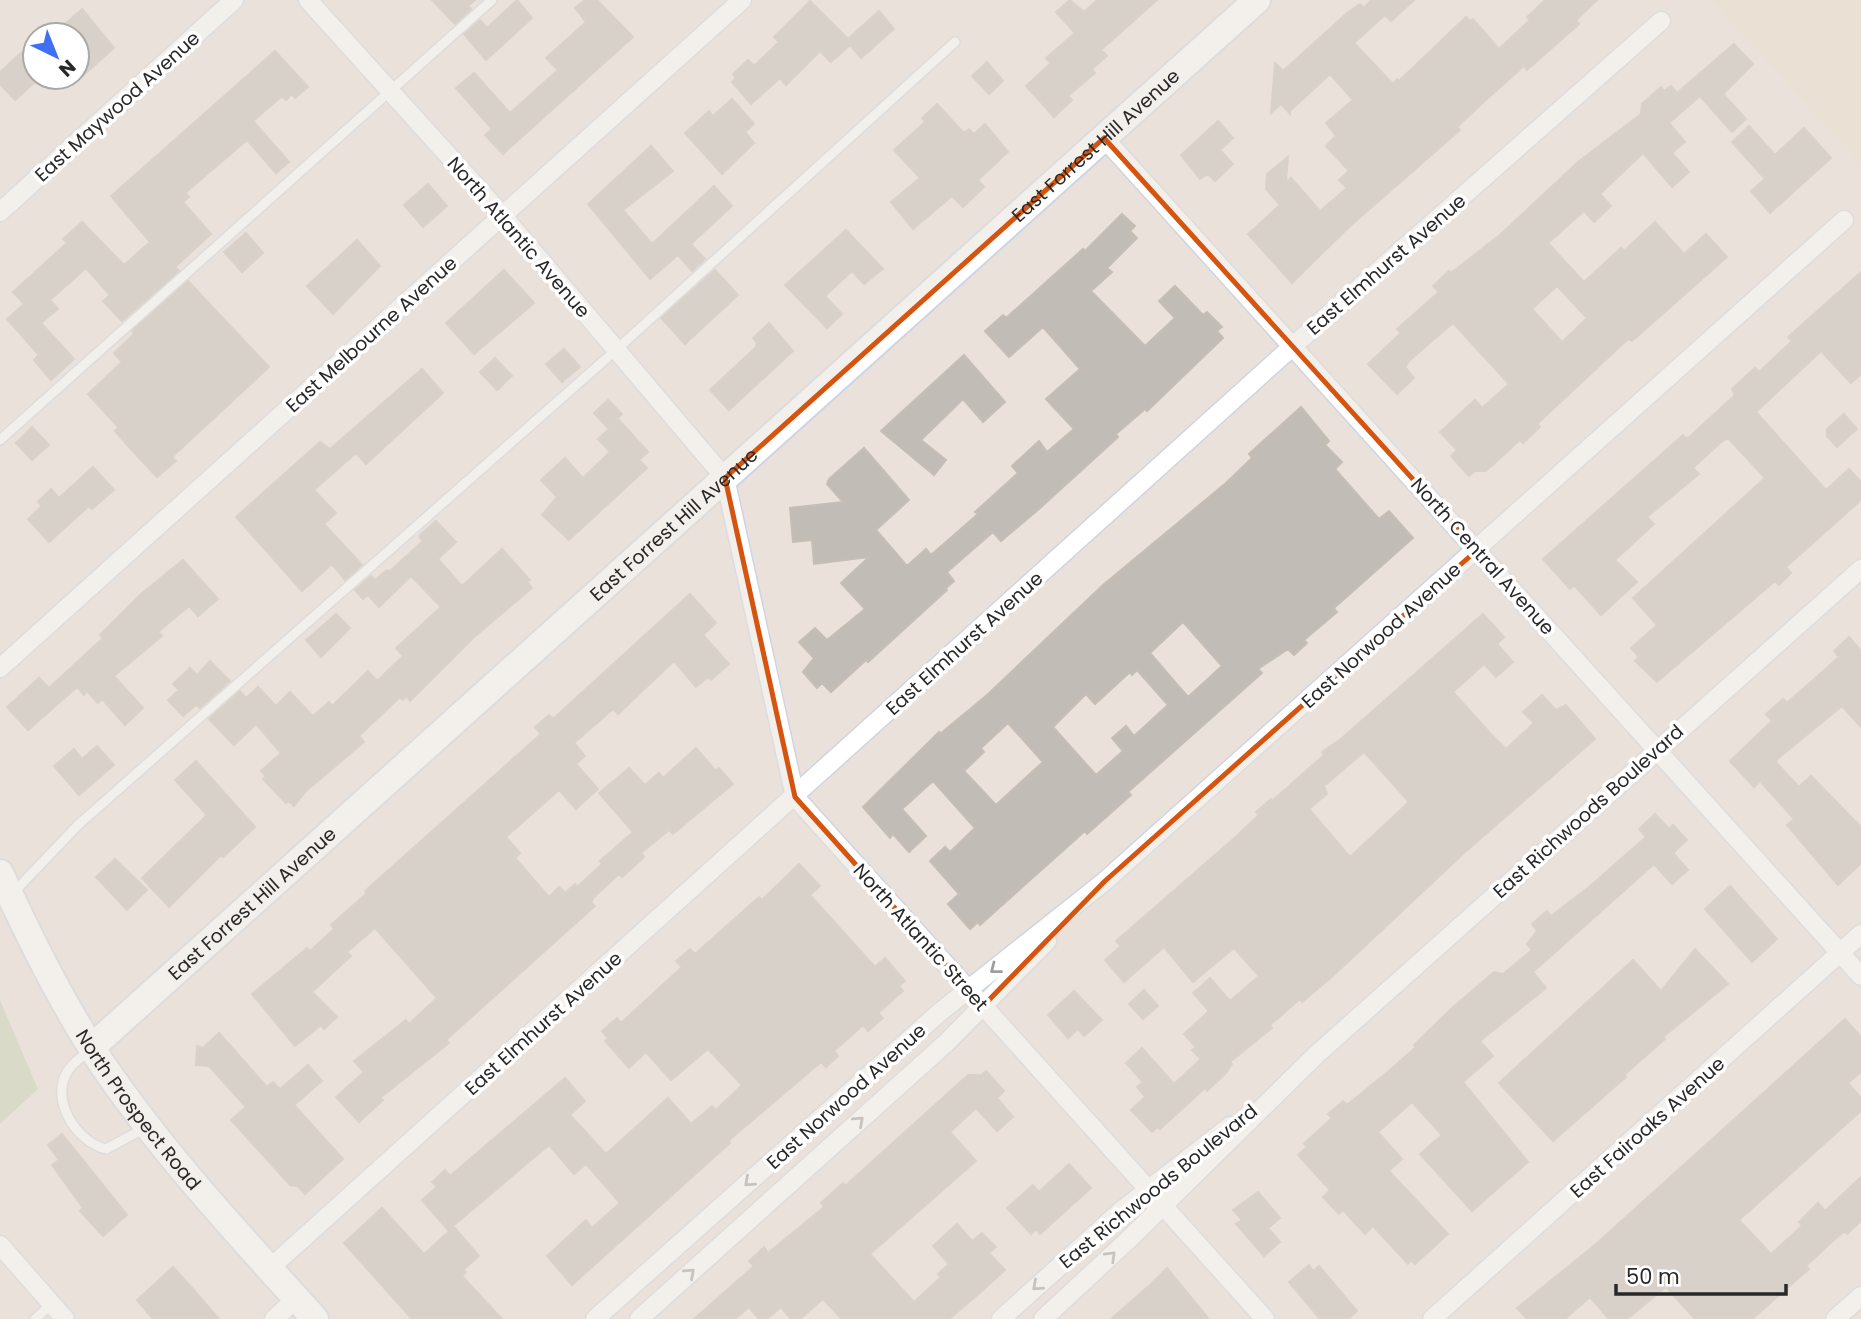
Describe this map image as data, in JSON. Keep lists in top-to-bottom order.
{
  "streets": {
    "main road": ["East Forrest Hill Avenue", "North Prospect Road"],
    "street": [
      "East Maywood Avenue",
      "North Atlantic Avenue",
      "East Elmhurst Avenue",
      "East Melbourne Avenue",
      "North Central Avenue",
      "East Norwood Avenue",
      "East Richwoods Boulevard",
      "North Atlantic Street",
      "East Fairoaks Avenue"
    ]
  },
  "crossings": [
    ["East Forrest Hill Avenue", "North Atlantic Avenue"],
    ["East Forrest Hill Avenue", "North Central Avenue"],
    ["East Forrest Hill Avenue", "North Atlantic Street"],
    ["East Forrest Hill Avenue", "North Prospect Road"],
    ["North Atlantic Avenue", "East Melbourne Avenue"],
    ["North Atlantic Avenue", "North Atlantic Street"],
    ["East Elmhurst Avenue", "North Central Avenue"],
    ["East Elmhurst Avenue", "North Atlantic Street"],
    ["East Elmhurst Avenue", "North Prospect Road"],
    ["North Central Avenue", "East Norwood Avenue"],
    ["North Central Avenue", "East Richwoods Boulevard"],
    ["North Central Avenue", "East Fairoaks Avenue"],
    ["East Norwood Avenue", "North Atlantic Street"],
    ["East Richwoods Boulevard", "North Atlantic Street"]
  ],
  "scale_bar": "50 m",
  "north": "bottom right"
}
